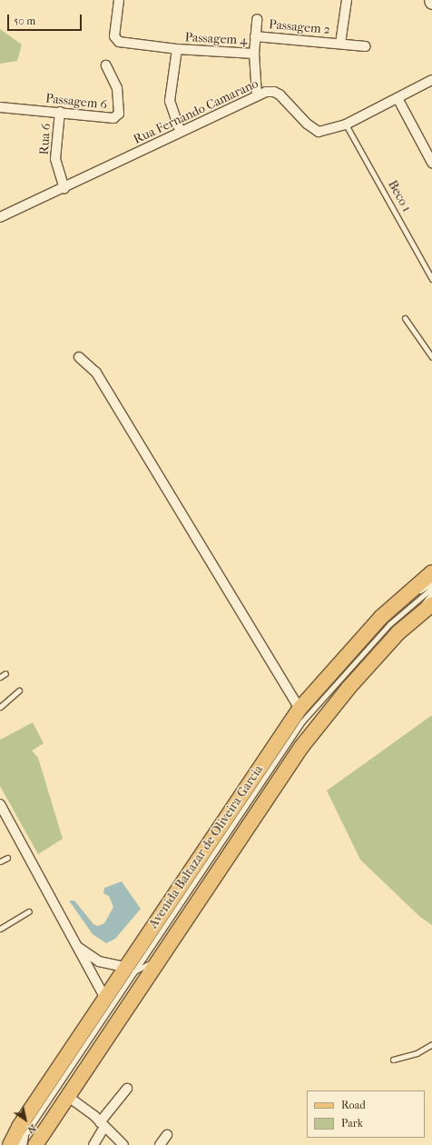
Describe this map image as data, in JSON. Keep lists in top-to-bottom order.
{
  "streets": {
    "main road": ["Avenida Baltazar de Oliveira Garcia"],
    "street": [
      "Passagem 2",
      "Passagem 4",
      "Passagem 6",
      "Rua Fernando Camarano",
      "Rua 6"
    ],
    "lane": ["Beco 1"]
  },
  "crossings": [
    ["Passagem 6", "Rua 6"],
    ["Rua Fernando Camarano", "Rua 6"],
    ["Rua Fernando Camarano", "Beco 1"]
  ],
  "legend": ["Road", "Park"],
  "scale_bar": "50 m",
  "north": "bottom right"
}
